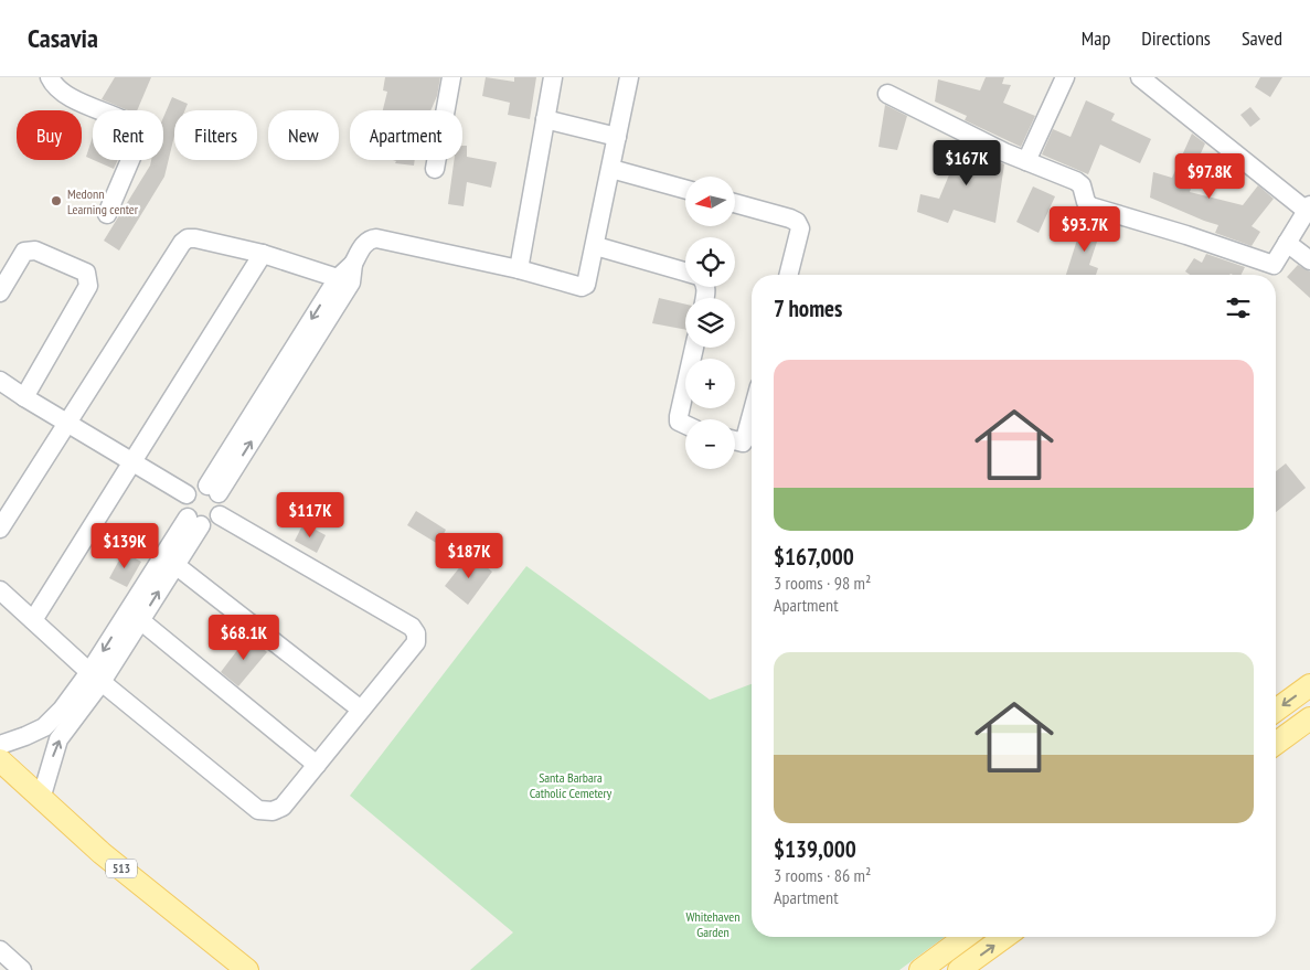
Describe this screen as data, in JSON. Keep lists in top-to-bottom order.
{
  "streets": {
    "main road": ["513"]
  },
  "parks": ["Santa Barbara Catholic Cemetery", "Whitehaven Garden"],
  "places": ["Medonn Learning center"],
  "north": "left",
  "page": {
    "header": "Casavia",
    "nav": ["Map", "Directions", "Saved"],
    "chip": [
      "Buy",
      "Rent",
      "Filters",
      "New",
      "Apartment"
    ],
    "price": [
      "$167K",
      "$97.8K",
      "$93.7K",
      "$117K",
      "$139K",
      "$187K",
      "$68.1K"
    ],
    "map_buttons": ["+", "−"],
    "heading": "7 homes",
    "list": [
      {
        "name": "$167,000",
        "note": "3 rooms · 98 m² · Apartment"
      },
      {
        "name": "$139,000",
        "note": "3 rooms · 86 m² · Apartment"
      }
    ]
  }
}
